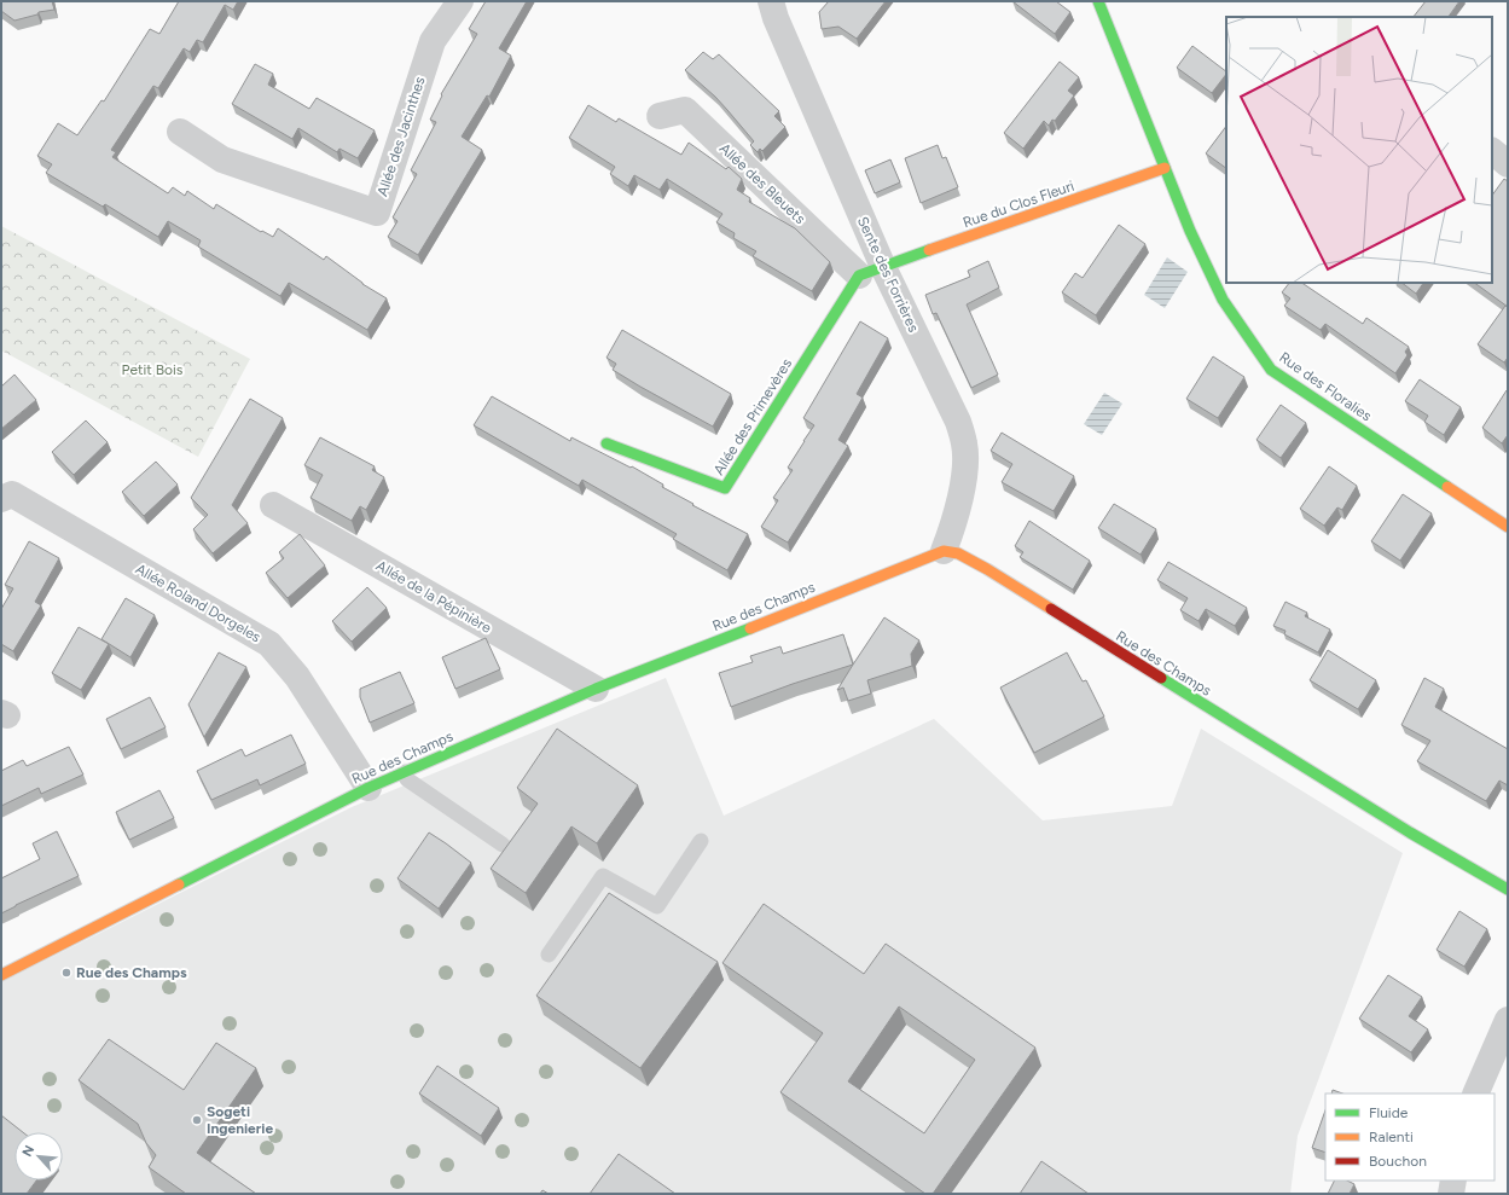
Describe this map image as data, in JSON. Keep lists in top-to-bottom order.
{
  "streets": {
    "street": [
      "Allée des Jacinthes",
      "Allée des Bleuets",
      "Rue du Clos Fleuri",
      "Sente des Forrières",
      "Rue des Floralies",
      "Allée des Primevères",
      "Allée de la Pépinière",
      "Allée Roland Dorgeles",
      "Rue des Champs"
    ]
  },
  "crossings": [
    ["Allée des Bleuets", "Allée des Primevères"],
    ["Rue du Clos Fleuri", "Sente des Forrières"],
    ["Rue du Clos Fleuri", "Rue des Floralies"],
    ["Sente des Forrières", "Rue des Champs"],
    ["Allée de la Pépinière", "Rue des Champs"],
    ["Allée Roland Dorgeles", "Rue des Champs"]
  ],
  "parks": ["Petit Bois"],
  "places": ["Rue des Champs", "Sogeti Ingenierie"],
  "legend": ["Fluide", "Ralenti", "Bouchon"],
  "north": "top left"
}
